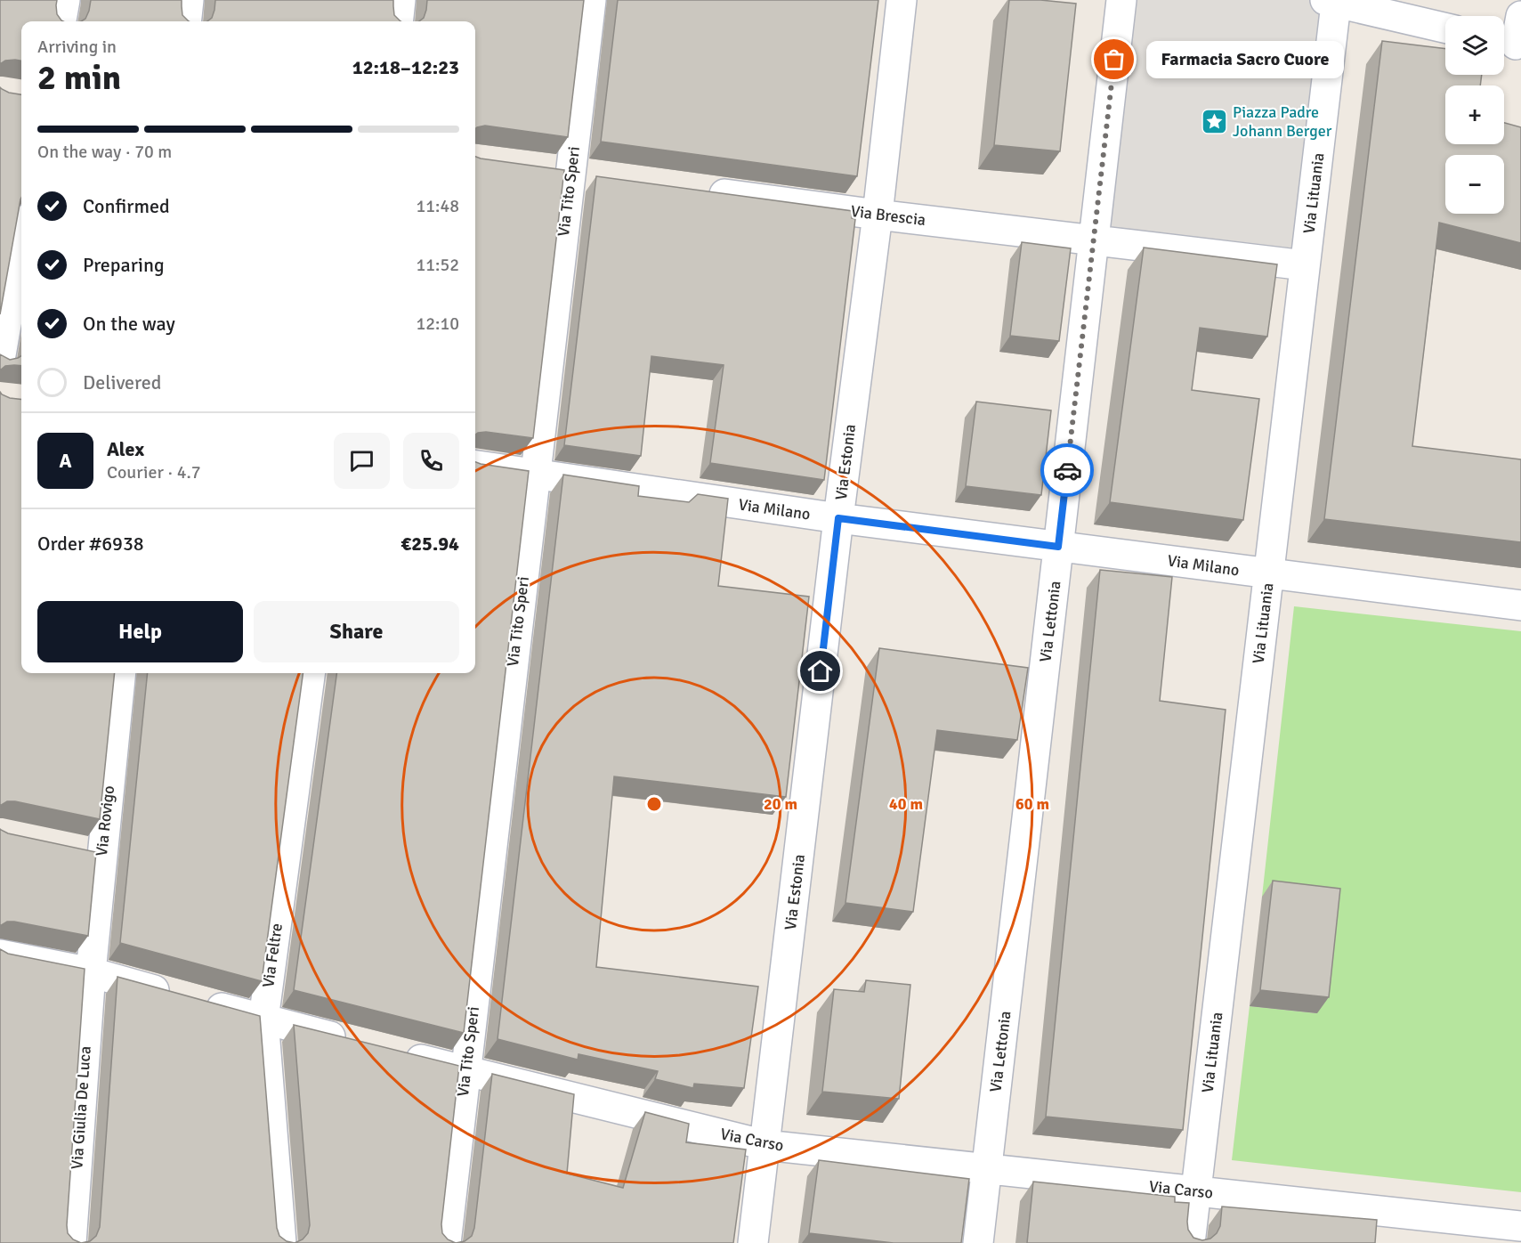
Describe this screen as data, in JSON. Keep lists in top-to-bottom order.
{
  "streets": {
    "street": [
      "Via Tito Speri",
      "Via Lituania",
      "Via Brescia",
      "Via Estonia",
      "Via Milano",
      "Via Lettonia",
      "Via Rovigo",
      "Via Feltre",
      "Via Giulia De Luca",
      "Via Carso"
    ]
  },
  "crossings": [
    ["Via Tito Speri", "Via Milano"],
    ["Via Tito Speri", "Via Carso"],
    ["Via Lituania", "Via Brescia"],
    ["Via Lituania", "Via Milano"],
    ["Via Lituania", "Via Carso"],
    ["Via Brescia", "Via Estonia"],
    ["Via Brescia", "Via Lettonia"],
    ["Via Estonia", "Via Milano"],
    ["Via Estonia", "Via Carso"],
    ["Via Milano", "Via Lettonia"],
    ["Via Lettonia", "Via Carso"],
    ["Via Rovigo", "Via Giulia De Luca"]
  ],
  "places": {
    "other": ["Farmacia Sacro Cuore"],
    "place": ["Piazza Padre Johann Berger"]
  },
  "page": {
    "map_buttons": ["+", "−"],
    "heading": ["2 min", "Arriving in", "12:18–12:23"],
    "panel": [
      "Alex",
      "Courier · 4.7",
      "Order #6938",
      "€25.94"
    ],
    "bubble": "Farmacia Sacro Cuore",
    "bar": "On the way · 70 m",
    "list": [
      ["Confirmed", "11:48"],
      ["Preparing", "11:52"],
      ["On the way", "12:10"],
      "Delivered"
    ],
    "round": "A",
    "buttons": ["Help", "Share"]
  },
  "rings": ["20 m", "40 m", "60 m"]
}
